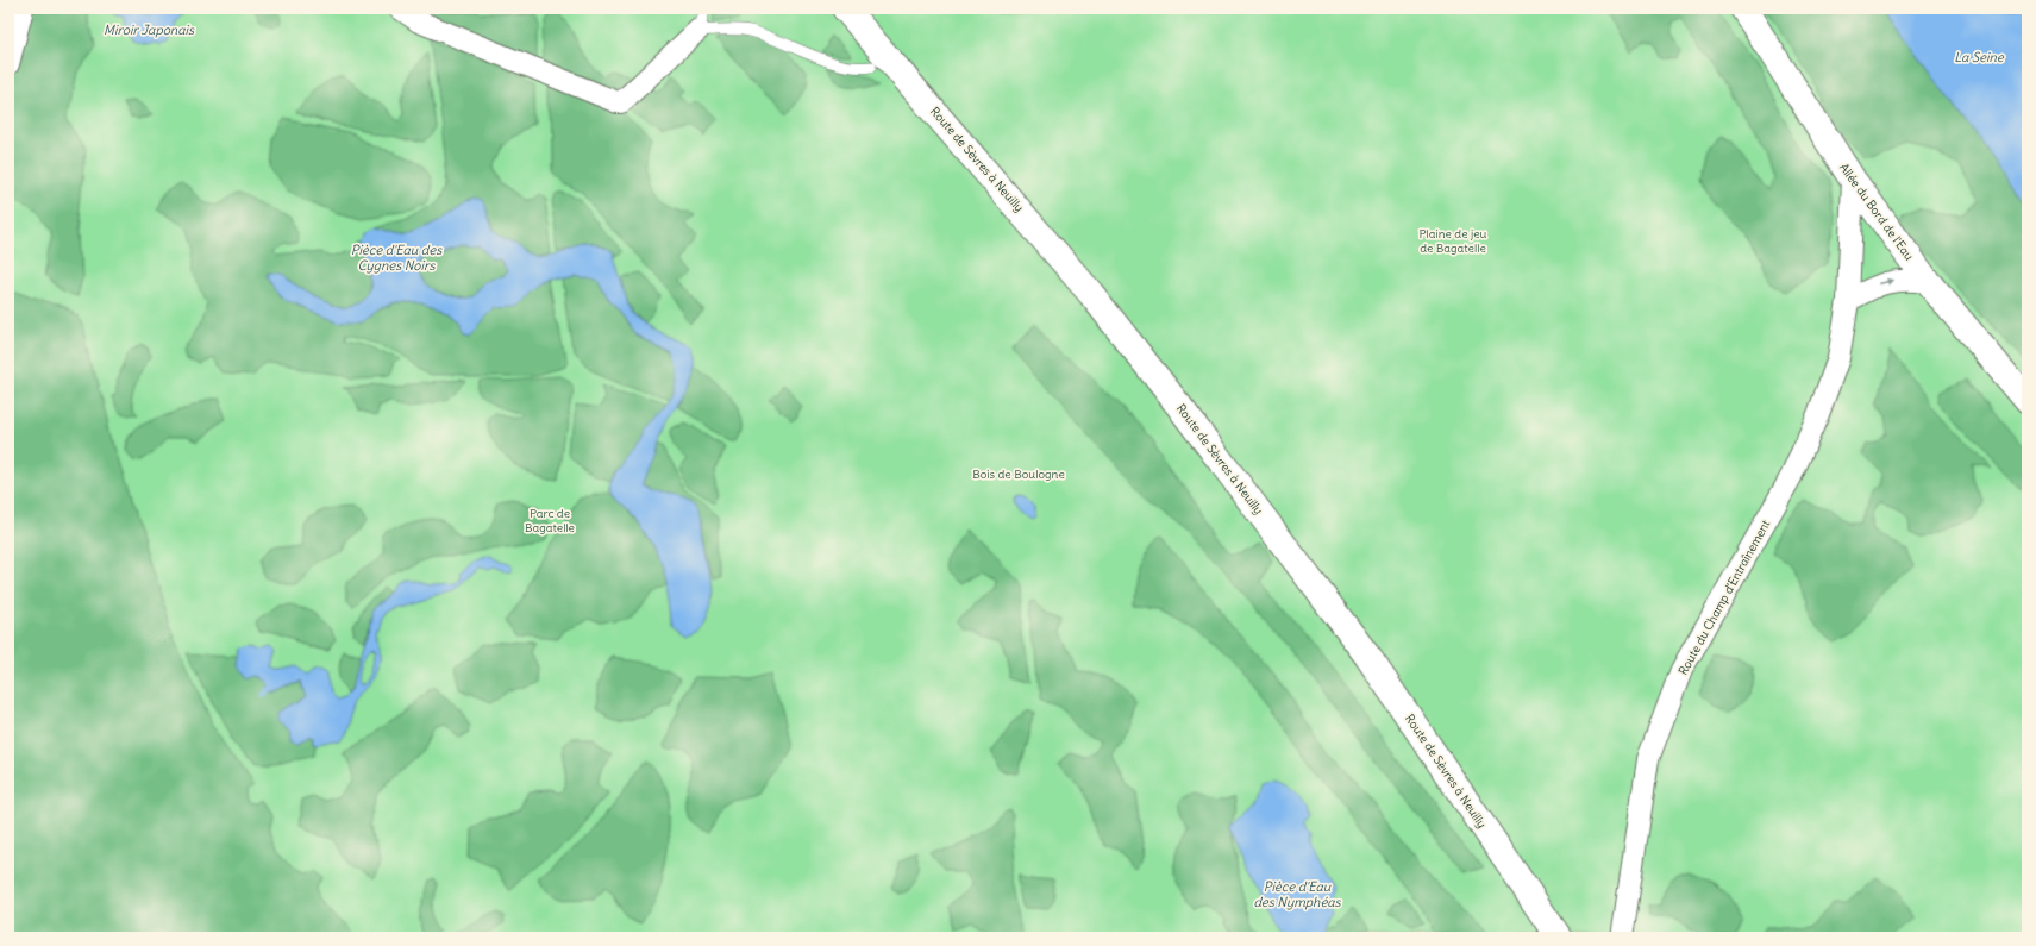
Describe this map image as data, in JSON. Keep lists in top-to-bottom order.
{
  "streets": {
    "street": ["Route de Sèvres à Neuilly", "Allée du Bord de l'Eau", "Route du Champ d'Entraînement"]
  },
  "crossings": [
    ["Allée du Bord de l'Eau", "Route du Champ d'Entraînement"]
  ],
  "water": [
    "Miroir Japonais",
    "La Seine",
    "Pièce d'Eau des Cygnes Noirs",
    "Pièce d'Eau des Nymphéas"
  ],
  "parks": ["Plaine de jeu de Bagatelle", "Bois de Boulogne", "Parc de Bagatelle"]
}
